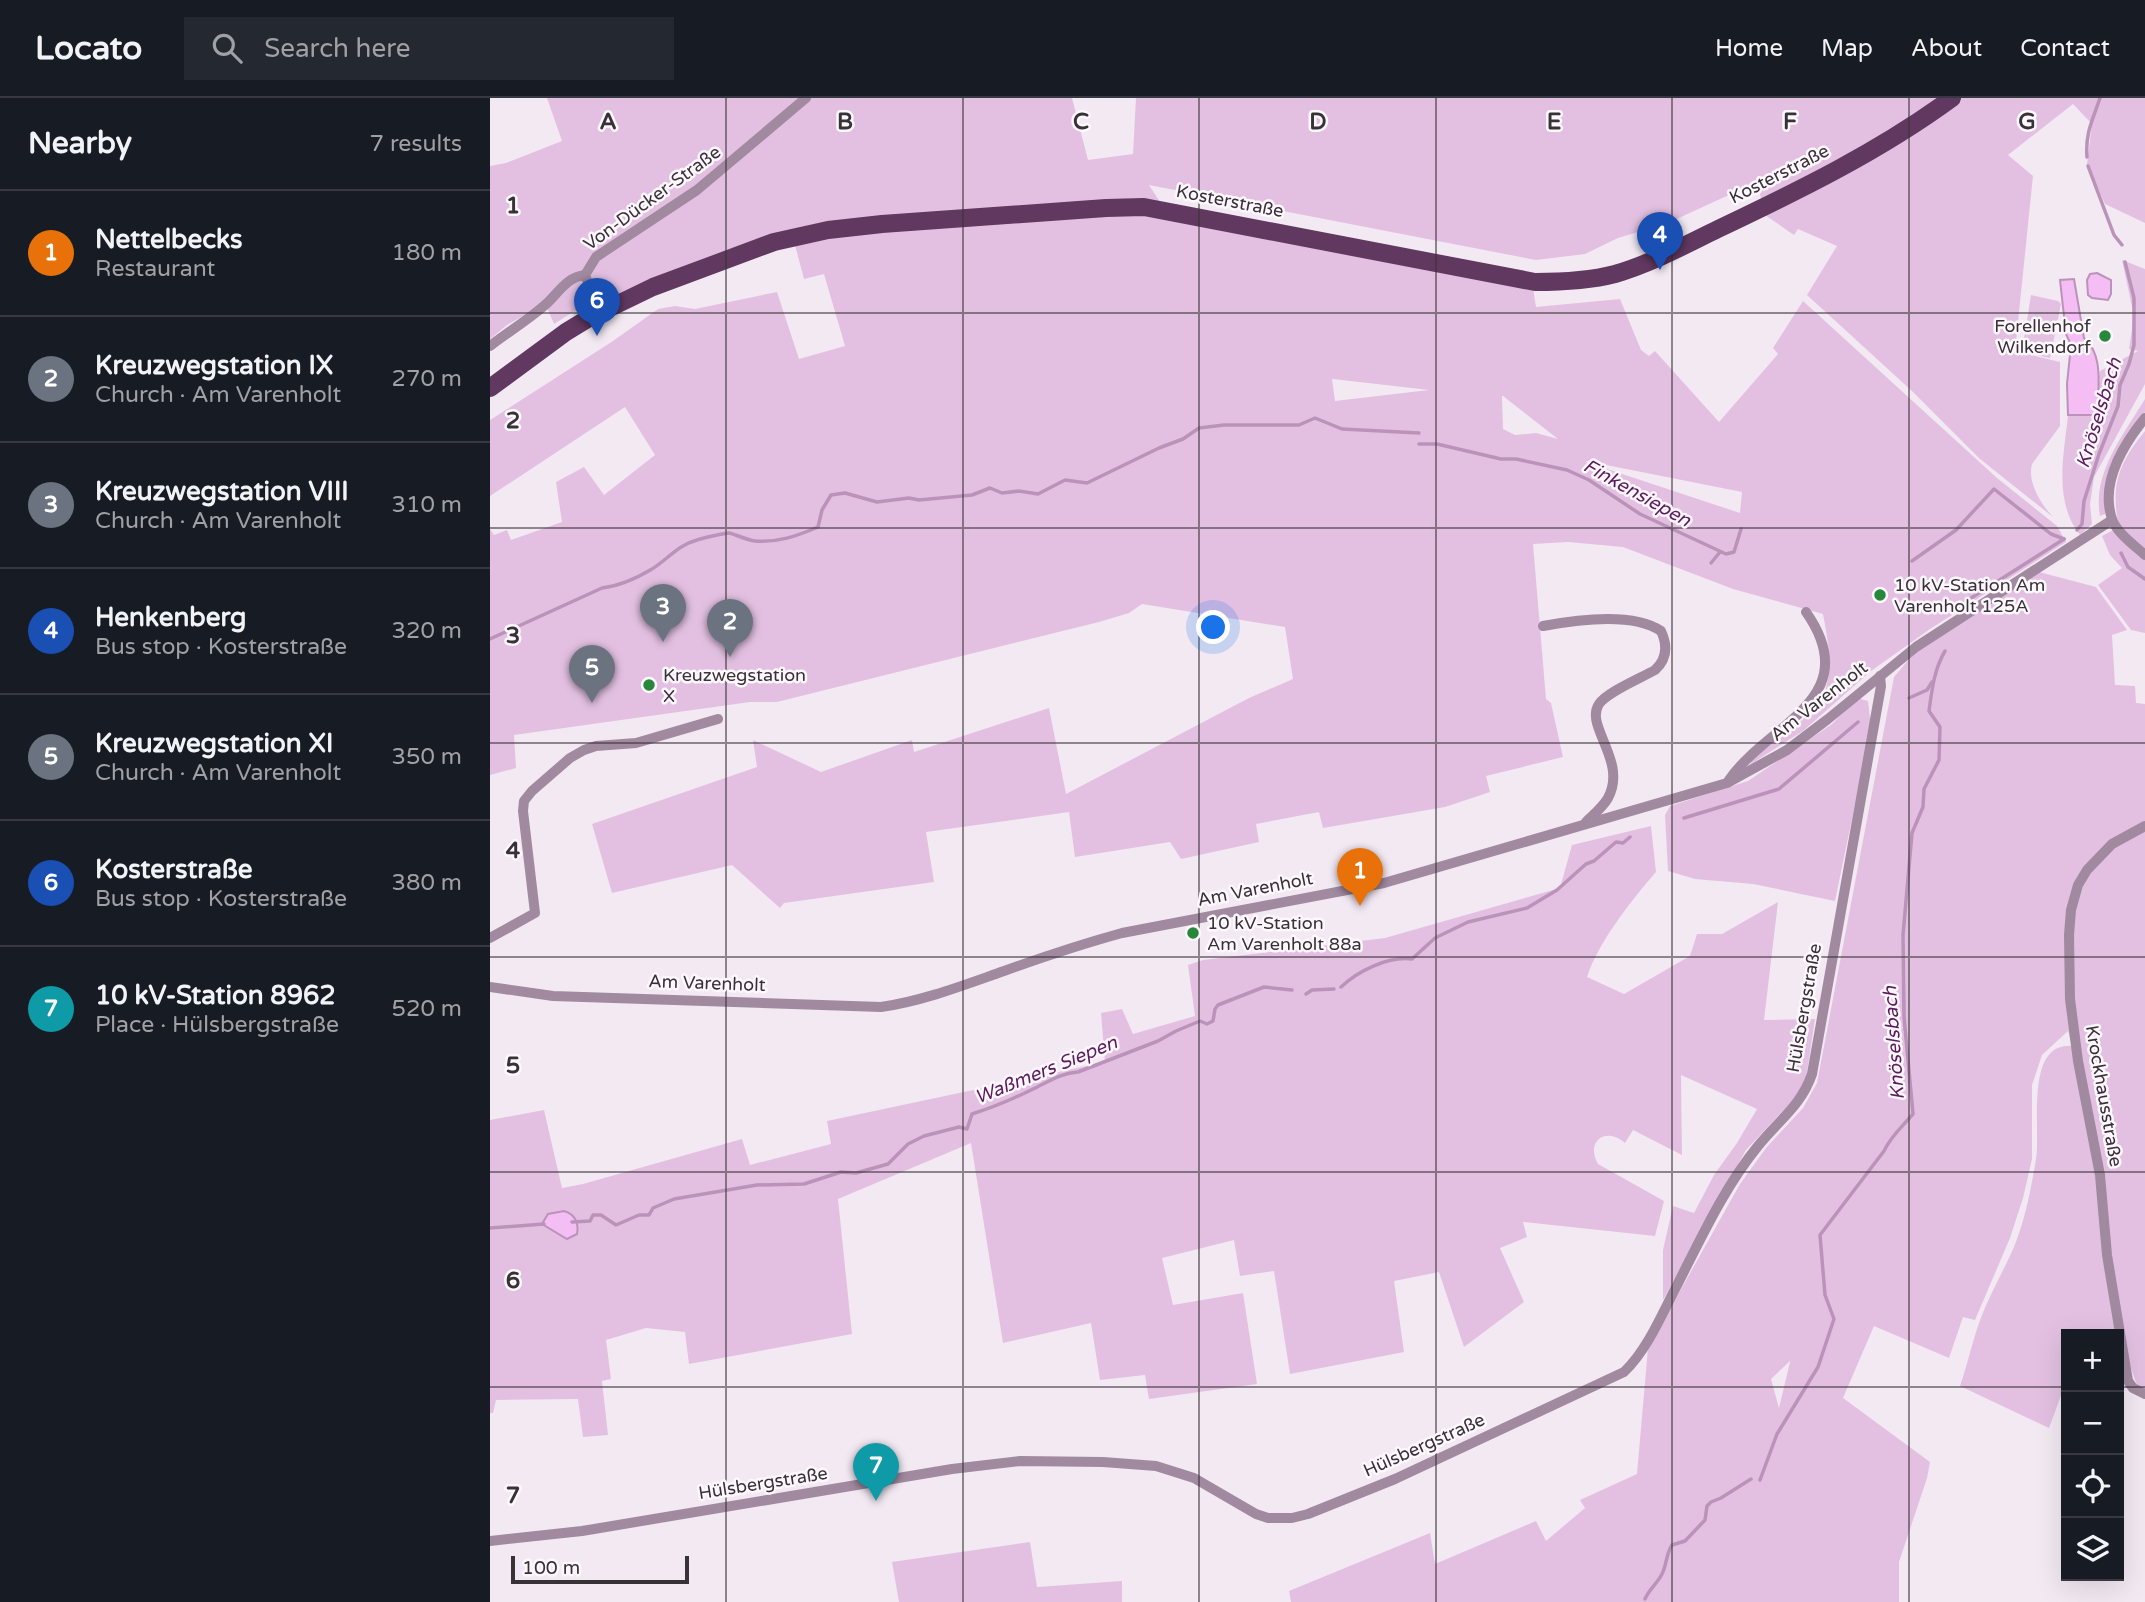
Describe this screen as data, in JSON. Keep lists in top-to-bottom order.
{
  "streets": {
    "main road": ["Kosterstraße"],
    "street": [
      "Von-Dücker-Straße",
      "Am Varenholt",
      "Hülsbergstraße",
      "Krockhausstraße"
    ]
  },
  "crossings": [
    ["Kosterstraße", "Von-Dücker-Straße"],
    ["Am Varenholt", "Hülsbergstraße"]
  ],
  "water": ["Knöselsbach", "Finkensiepen", "Waßmers Siepen"],
  "places": [
    "Forellenhof Wilkendorf",
    "10 kV-Station Am Varenholt 125A",
    "Kreuzwegstation X",
    "10 kV-Station Am Varenholt 88a"
  ],
  "scale_bar": "100 m",
  "page": {
    "header": "Locato",
    "search": "Search here",
    "nav": [
      "Home",
      "Map",
      "About",
      "Contact"
    ],
    "heading": ["Nearby", "7 results"],
    "list": [
      {
        "mark": "1",
        "name": "Nettelbecks",
        "note": "Restaurant",
        "value": "180 m"
      },
      {
        "mark": "2",
        "name": "Kreuzwegstation IX",
        "note": "Church · Am Varenholt",
        "value": "270 m"
      },
      {
        "mark": "3",
        "name": "Kreuzwegstation VIII",
        "note": "Church · Am Varenholt",
        "value": "310 m"
      },
      {
        "mark": "4",
        "name": "Henkenberg",
        "note": "Bus stop · Kosterstraße",
        "value": "320 m"
      },
      {
        "mark": "5",
        "name": "Kreuzwegstation XI",
        "note": "Church · Am Varenholt",
        "value": "350 m"
      },
      {
        "mark": "6",
        "name": "Kosterstraße",
        "note": "Bus stop · Kosterstraße",
        "value": "380 m"
      },
      {
        "mark": "7",
        "name": "10 kV-Station 8962",
        "note": "Place · Hülsbergstraße",
        "value": "520 m"
      }
    ],
    "pins": [
      "4",
      "6",
      "3",
      "2",
      "5",
      "1",
      "7"
    ],
    "map_buttons": ["+", "−"],
    "scale": "100 m"
  },
  "grid": {
    "columns": [
      "A",
      "B",
      "C",
      "D",
      "E",
      "F",
      "G"
    ],
    "rows": [
      "1",
      "2",
      "3",
      "4",
      "5",
      "6",
      "7"
    ]
  }
}
